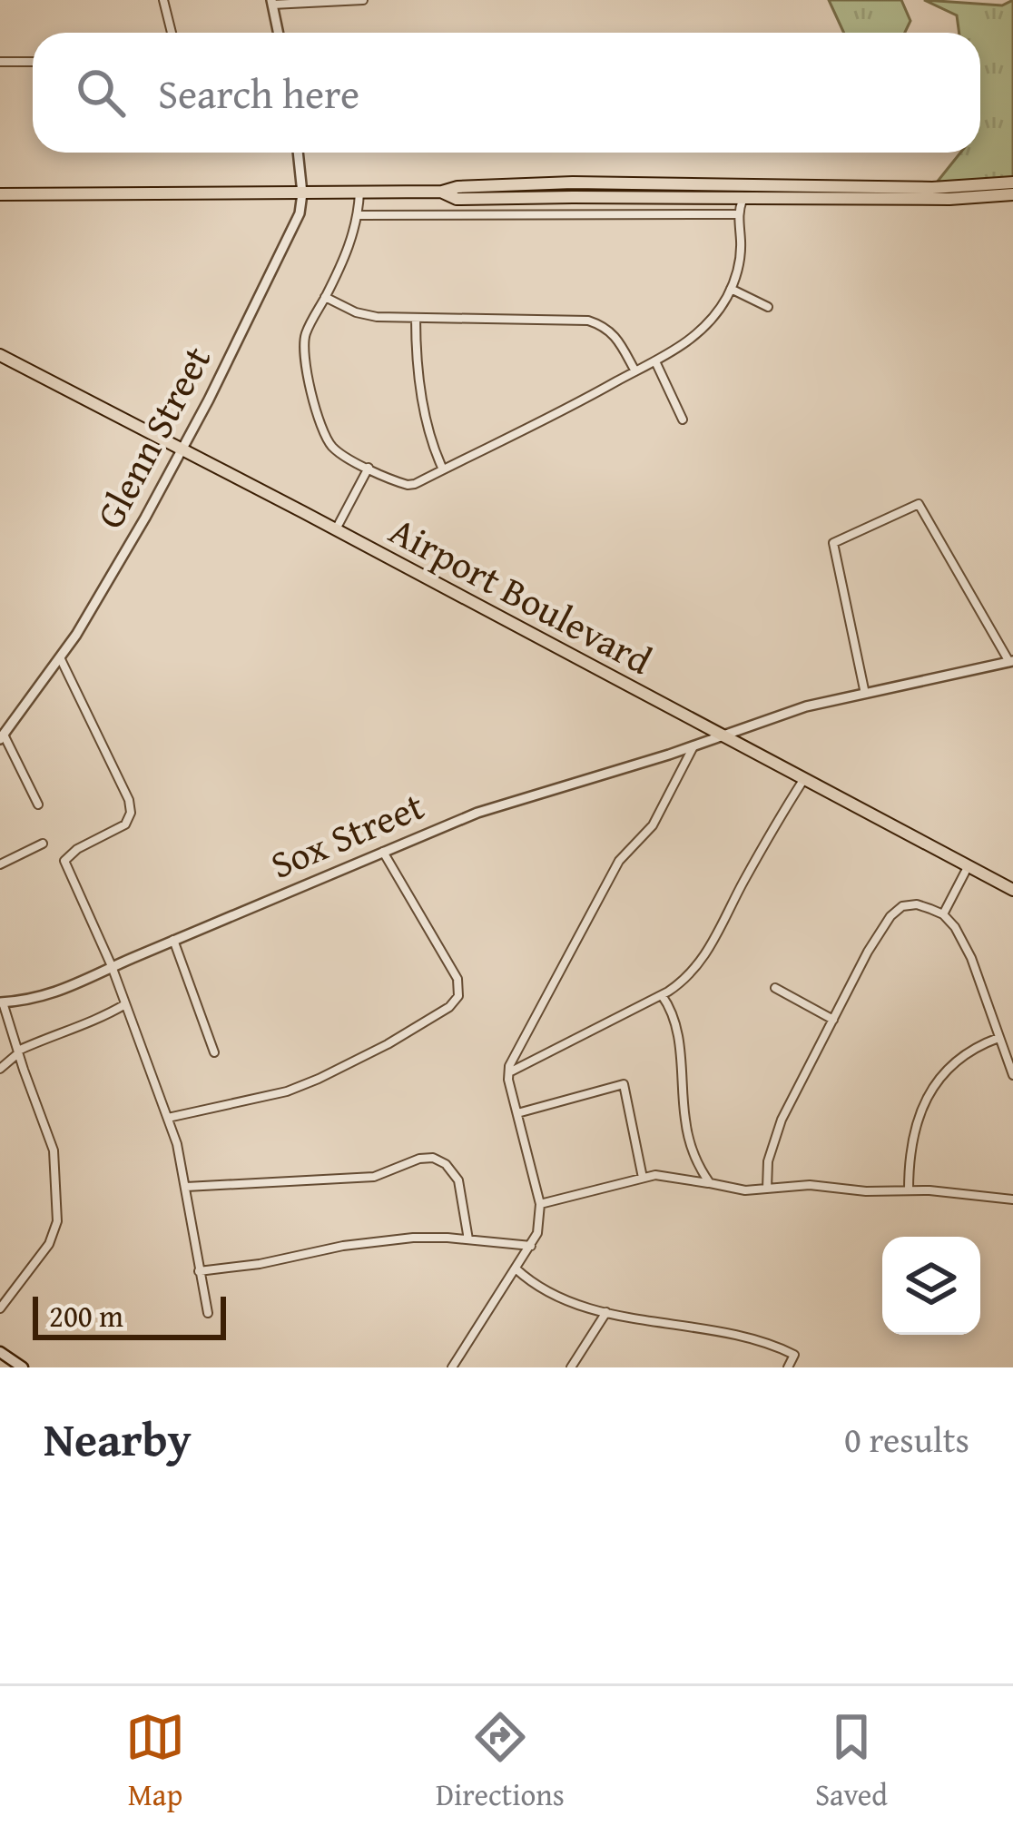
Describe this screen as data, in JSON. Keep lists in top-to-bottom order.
{
  "streets": {
    "main road": ["Airport Boulevard"],
    "street": ["Glenn Street", "Sox Street"]
  },
  "crossings": [
    ["Glenn Street", "Airport Boulevard"],
    ["Airport Boulevard", "Sox Street"]
  ],
  "scale_bar": "200 m",
  "page": {
    "search": "Search here",
    "scale": "200 m",
    "heading": ["Nearby", "0 results"],
    "nav": ["Map", "Directions", "Saved"]
  }
}
